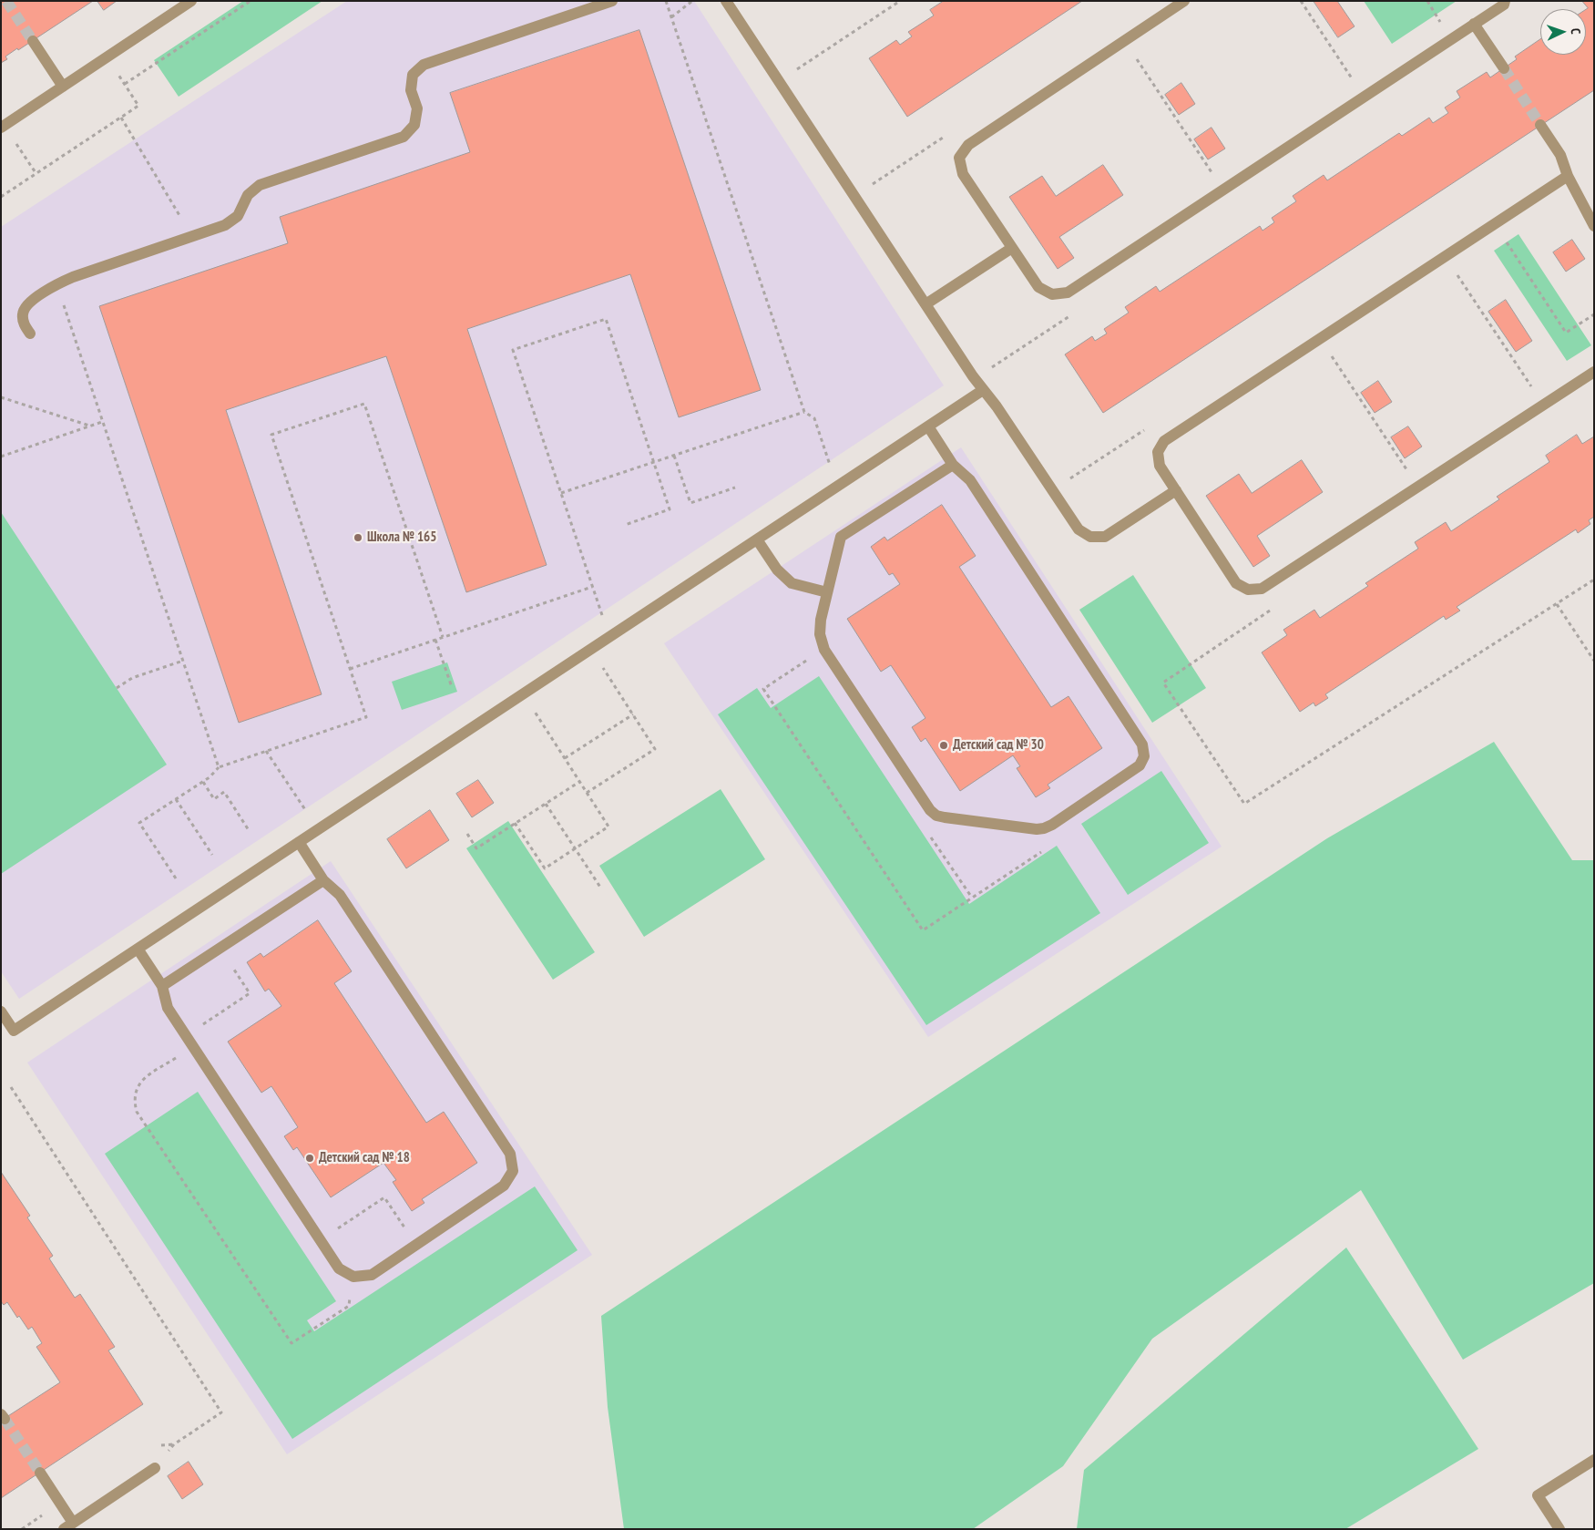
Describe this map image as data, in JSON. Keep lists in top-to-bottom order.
{
  "places": ["Школа № 165", "Детский сад № 30", "Детский сад № 18"],
  "north": "right"
}
